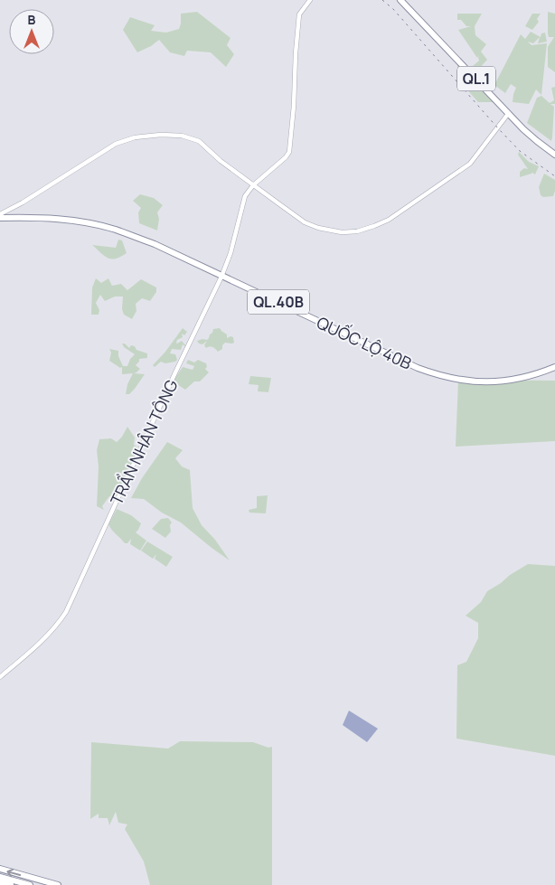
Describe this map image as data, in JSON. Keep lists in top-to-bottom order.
{
  "streets": {
    "highway": ["QL.1", "QL.40B", "QUỐC LỘ 40B"],
    "street": ["TRẦN NHÂN TÔNG"]
  },
  "crossings": [
    ["QUỐC LỘ 40B", "TRẦN NHÂN TÔNG"]
  ],
  "north": "top"
}
